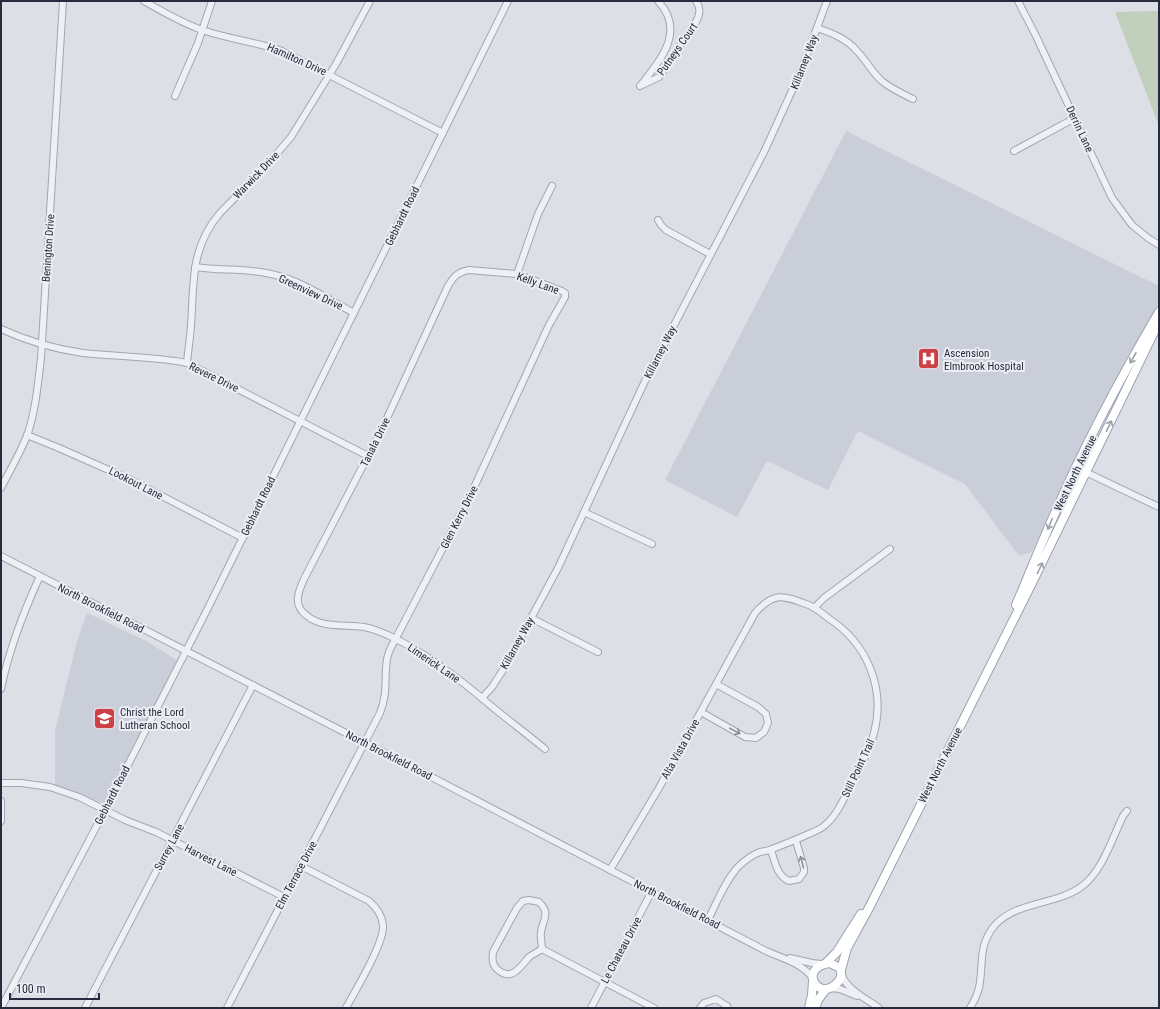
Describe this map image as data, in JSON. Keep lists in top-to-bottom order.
{
  "streets": {
    "main road": ["West North Avenue"],
    "street": [
      "Putneys Court",
      "Hamilton Drive",
      "Killarney Way",
      "Derrin Lane",
      "Warwick Drive",
      "Gebhardt Road",
      "Benington Drive",
      "Kelly Lane",
      "Greenview Drive",
      "Revere Drive",
      "Tanala Drive",
      "Lookout Lane",
      "Glen Kerry Drive",
      "North Brookfield Road",
      "Limerick Lane",
      "Alta Vista Drive",
      "Still Point Trail",
      "Surrey Lane",
      "Harvest Lane",
      "Elm Terrace Drive",
      "Le Chateau Drive"
    ]
  },
  "crossings": [
    ["Hamilton Drive", "Warwick Drive"],
    ["Hamilton Drive", "Gebhardt Road"],
    ["Killarney Way", "Limerick Lane"],
    ["Warwick Drive", "Greenview Drive"],
    ["Warwick Drive", "Revere Drive"],
    ["Gebhardt Road", "Greenview Drive"],
    ["Gebhardt Road", "Revere Drive"],
    ["Gebhardt Road", "Lookout Lane"],
    ["Gebhardt Road", "North Brookfield Road"],
    ["Gebhardt Road", "Harvest Lane"],
    ["Benington Drive", "Revere Drive"],
    ["Benington Drive", "Lookout Lane"],
    ["Kelly Lane", "Tanala Drive"],
    ["Kelly Lane", "Glen Kerry Drive"],
    ["Revere Drive", "Tanala Drive"],
    ["Tanala Drive", "Limerick Lane"],
    ["West North Avenue", "North Brookfield Road"],
    ["Glen Kerry Drive", "North Brookfield Road"],
    ["Glen Kerry Drive", "Limerick Lane"],
    ["Glen Kerry Drive", "Elm Terrace Drive"],
    ["North Brookfield Road", "Alta Vista Drive"],
    ["North Brookfield Road", "Still Point Trail"],
    ["North Brookfield Road", "Surrey Lane"],
    ["North Brookfield Road", "Elm Terrace Drive"],
    ["North Brookfield Road", "Le Chateau Drive"],
    ["Alta Vista Drive", "Still Point Trail"],
    ["Surrey Lane", "Harvest Lane"],
    ["Harvest Lane", "Elm Terrace Drive"]
  ],
  "places": {
    "hospital": ["Ascension Elmbrook Hospital"],
    "school or university": ["Christ the Lord Lutheran School"]
  },
  "scale_bar": "100 m"
}
